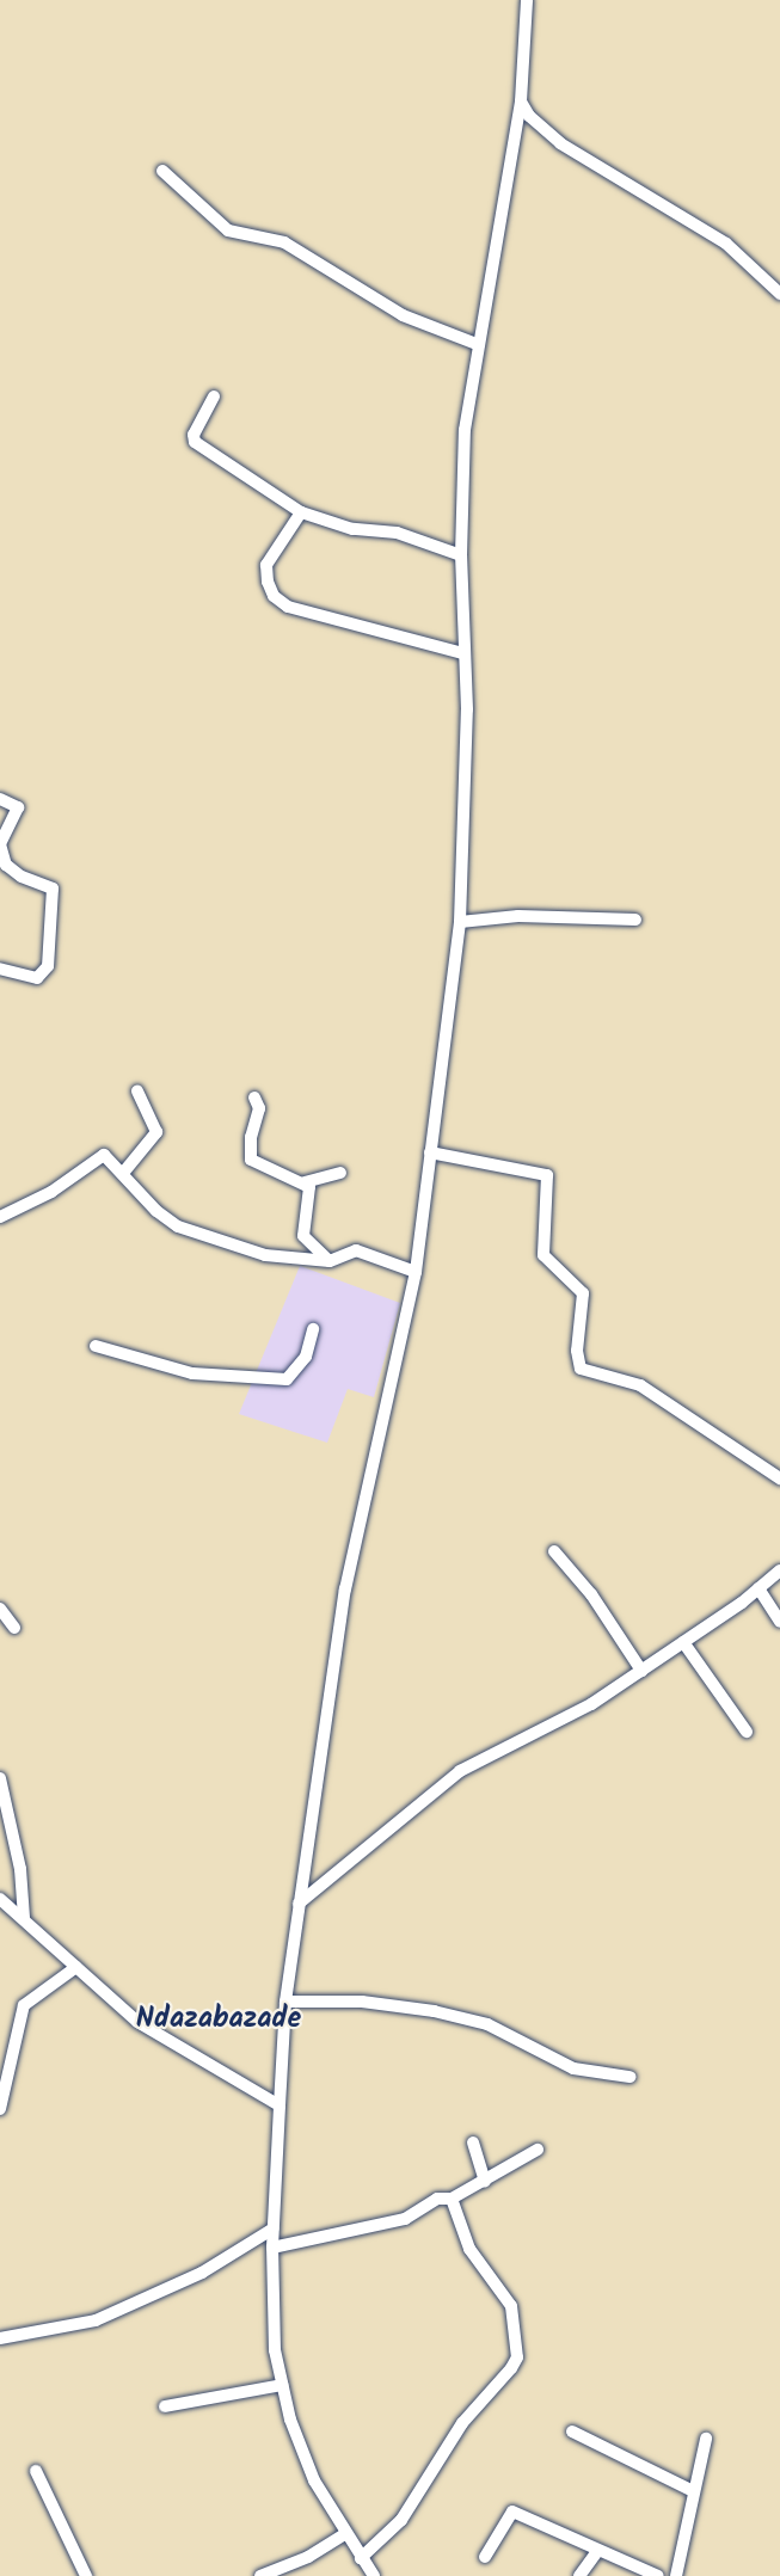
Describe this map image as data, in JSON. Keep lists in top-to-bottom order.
{
  "districts": ["Ndazabazade"]
}
